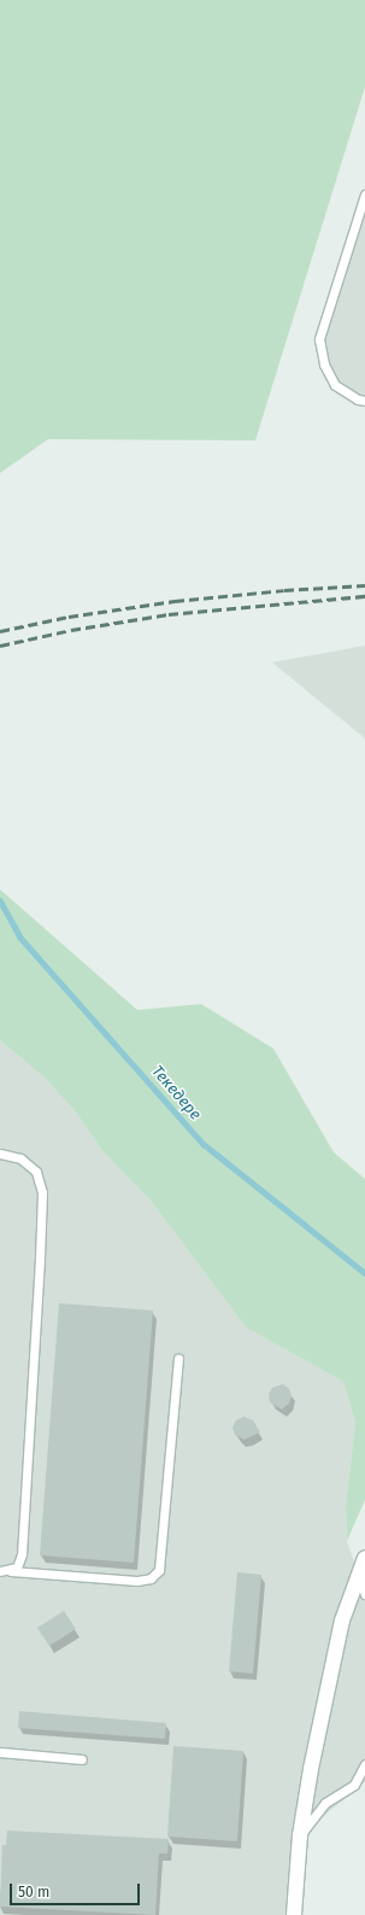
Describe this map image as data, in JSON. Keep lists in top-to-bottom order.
{
  "water": ["Текедере"],
  "scale_bar": "50 m"
}
